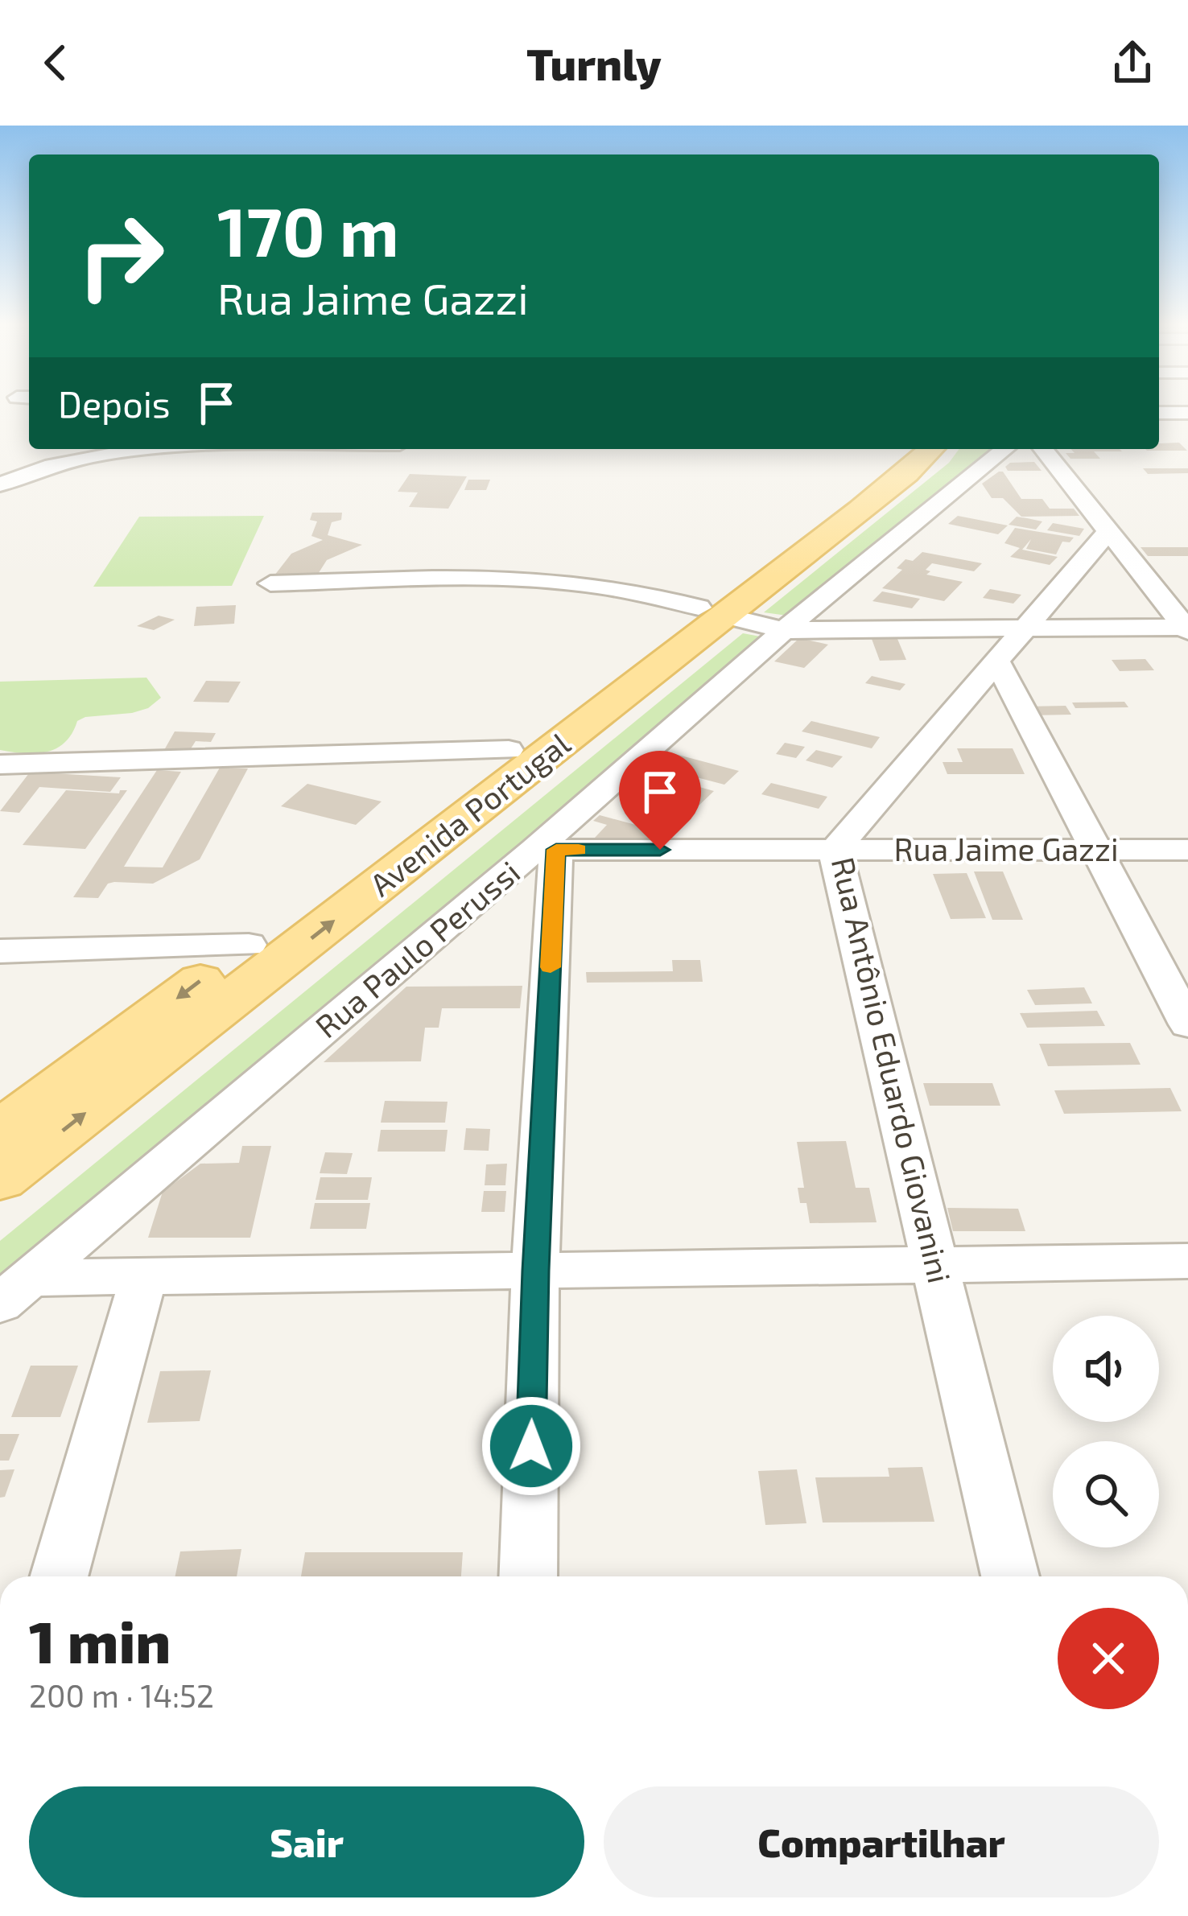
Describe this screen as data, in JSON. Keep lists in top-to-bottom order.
{
  "streets": {
    "main road": ["Avenida Portugal"],
    "street": ["Rua Jaime Gazzi", "Rua Paulo Perussi", "Rua Antônio Eduardo Giovanini"]
  },
  "crossings": [
    ["Rua Jaime Gazzi", "Rua Paulo Perussi"],
    ["Rua Jaime Gazzi", "Rua Antônio Eduardo Giovanini"]
  ],
  "page": {
    "header": "Turnly",
    "turn": ["170 m", "Rua Jaime Gazzi"],
    "then": "Depois",
    "heading": ["1 min", "200 m · 14:52"],
    "buttons": ["Sair", "Compartilhar"]
  }
}
